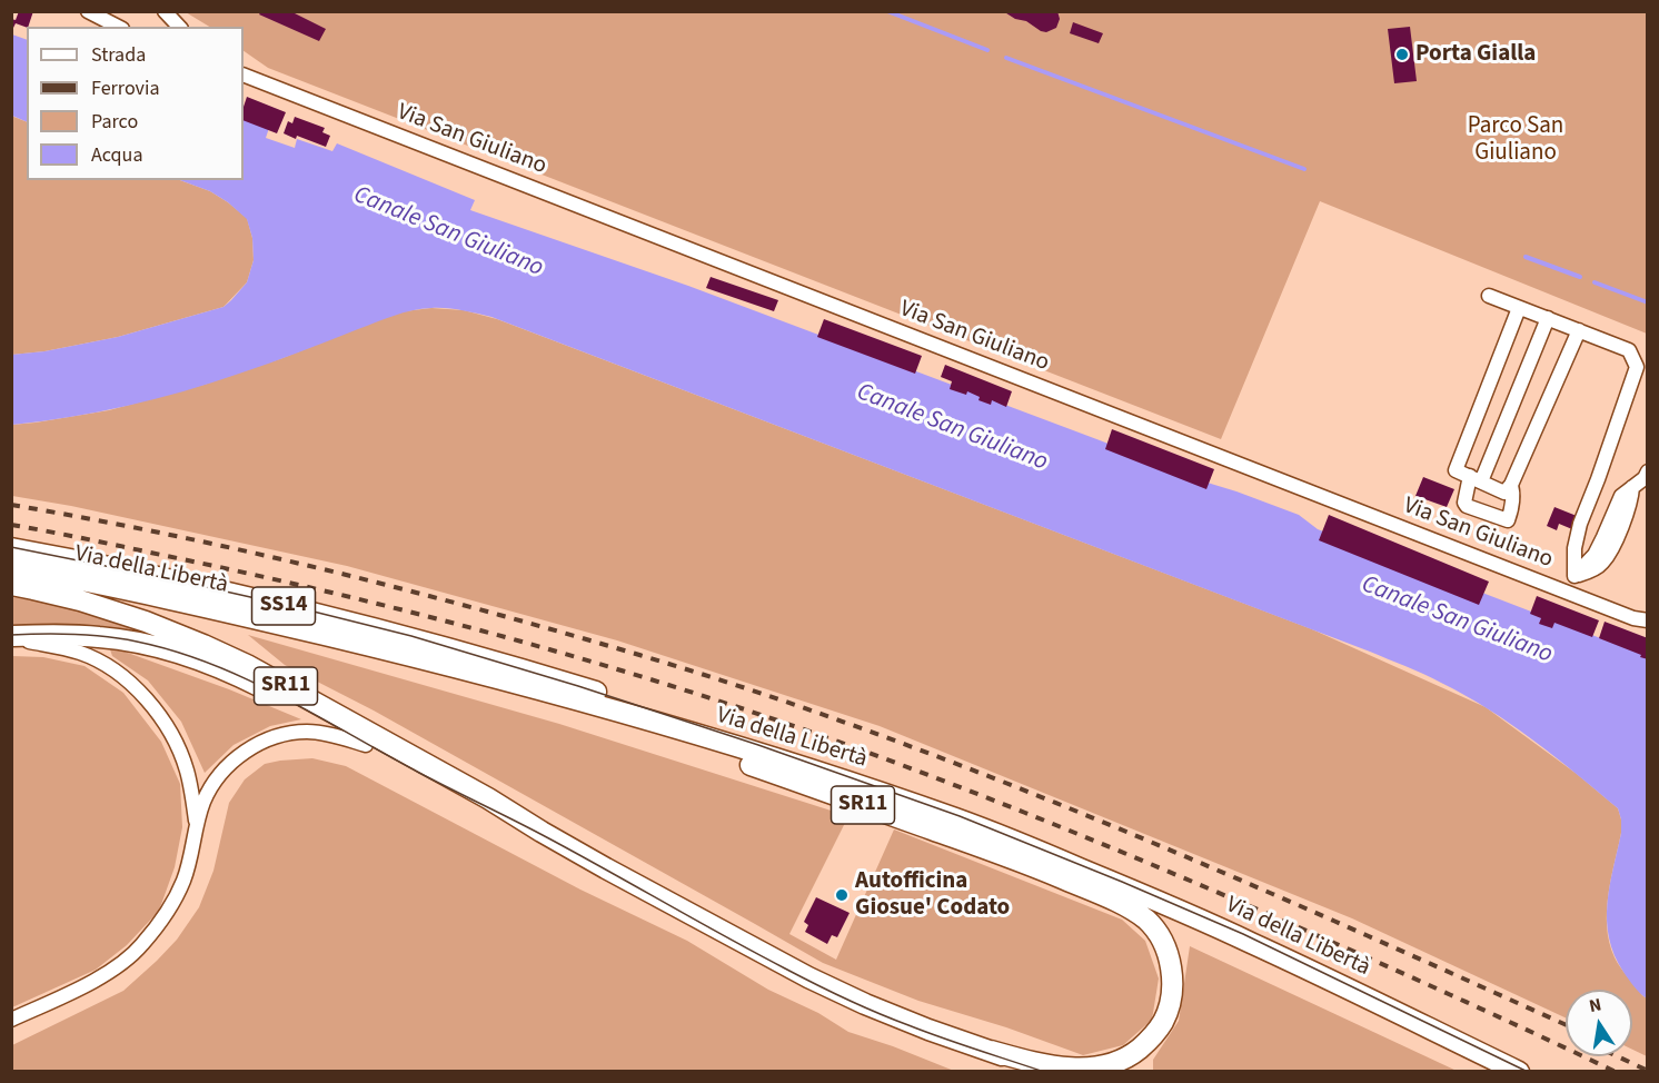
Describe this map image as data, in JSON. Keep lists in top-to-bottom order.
{
  "streets": {
    "highway": ["Via della Libertà", "SS14", "SR11"],
    "street": ["Via San Giuliano"]
  },
  "crossings": [
    ["Via della Libertà", "SS14"],
    ["Via della Libertà", "SR11"]
  ],
  "water": ["Canale San Giuliano"],
  "parks": ["Parco San Giuliano"],
  "places": ["Porta Gialla", "Autofficina Giosue' Codato"],
  "legend": [
    "Strada",
    "Ferrovia",
    "Parco",
    "Acqua"
  ],
  "north": "top"
}
